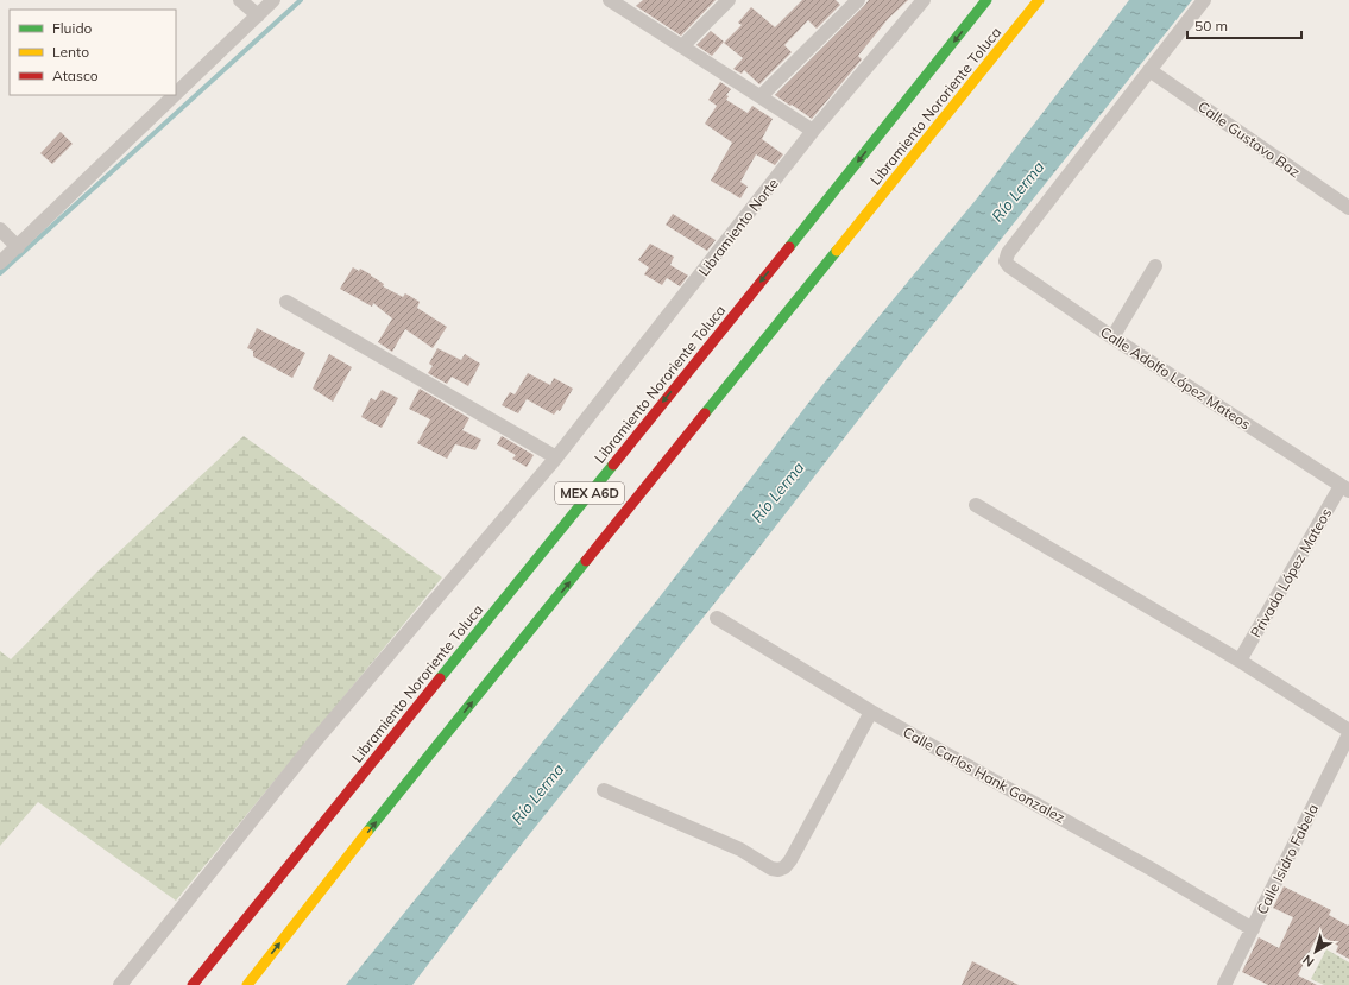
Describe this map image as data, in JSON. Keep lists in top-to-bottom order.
{
  "streets": {
    "highway": ["Libramiento Nororiente Toluca", "MEX A6D"],
    "street": [
      "Calle Gustavo Baz",
      "Libramiento Norte",
      "Calle Adolfo López Mateos",
      "Privada López Mateos",
      "Calle Carlos Hank Gonzalez",
      "Calle Isidro Fabela"
    ]
  },
  "crossings": [
    ["Calle Gustavo Baz", "Calle Adolfo López Mateos"],
    ["Calle Adolfo López Mateos", "Privada López Mateos"],
    ["Calle Carlos Hank Gonzalez", "Calle Isidro Fabela"]
  ],
  "water": ["Río Lerma"],
  "legend": ["Fluido", "Lento", "Atasco"],
  "scale_bar": "50 m",
  "north": "bottom left"
}
